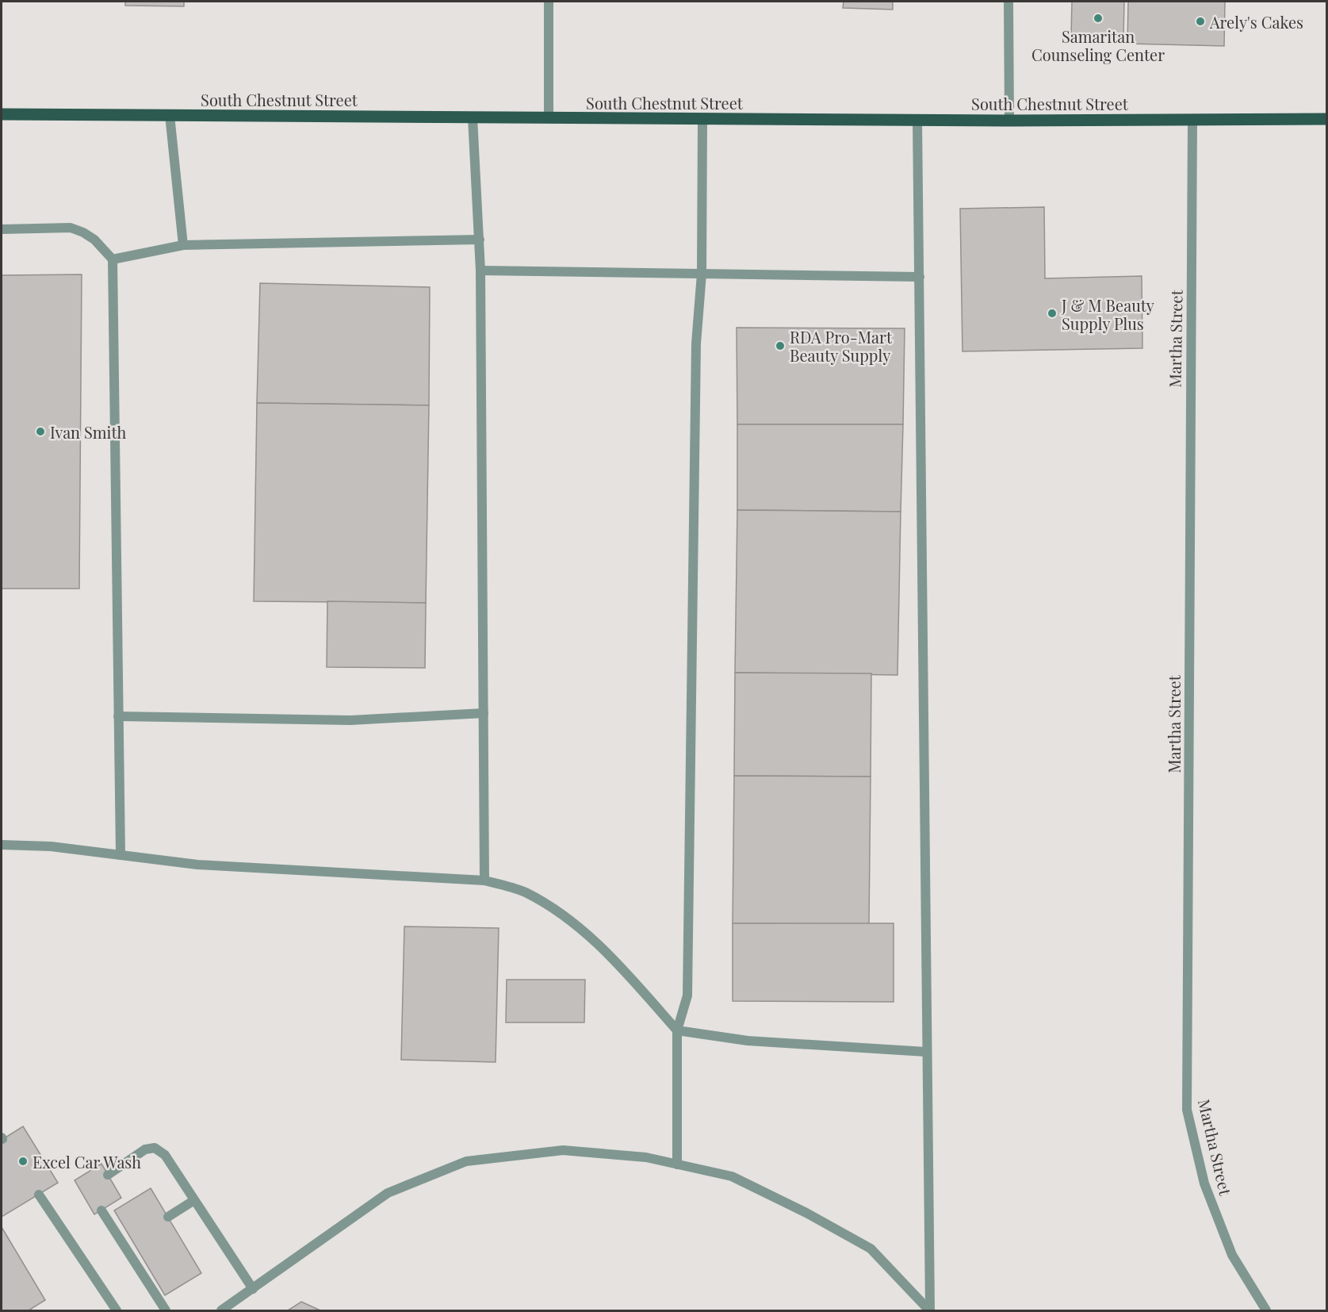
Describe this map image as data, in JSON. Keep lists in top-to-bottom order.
{
  "streets": {
    "main road": ["South Chestnut Street"],
    "street": ["Martha Street"]
  },
  "crossings": [
    ["South Chestnut Street", "Martha Street"]
  ],
  "places": [
    "Samaritan Counseling Center",
    "Arely's Cakes",
    "J & M Beauty Supply Plus",
    "RDA Pro-Mart Beauty Supply",
    "Ivan Smith",
    "Excel Car Wash"
  ]
}
